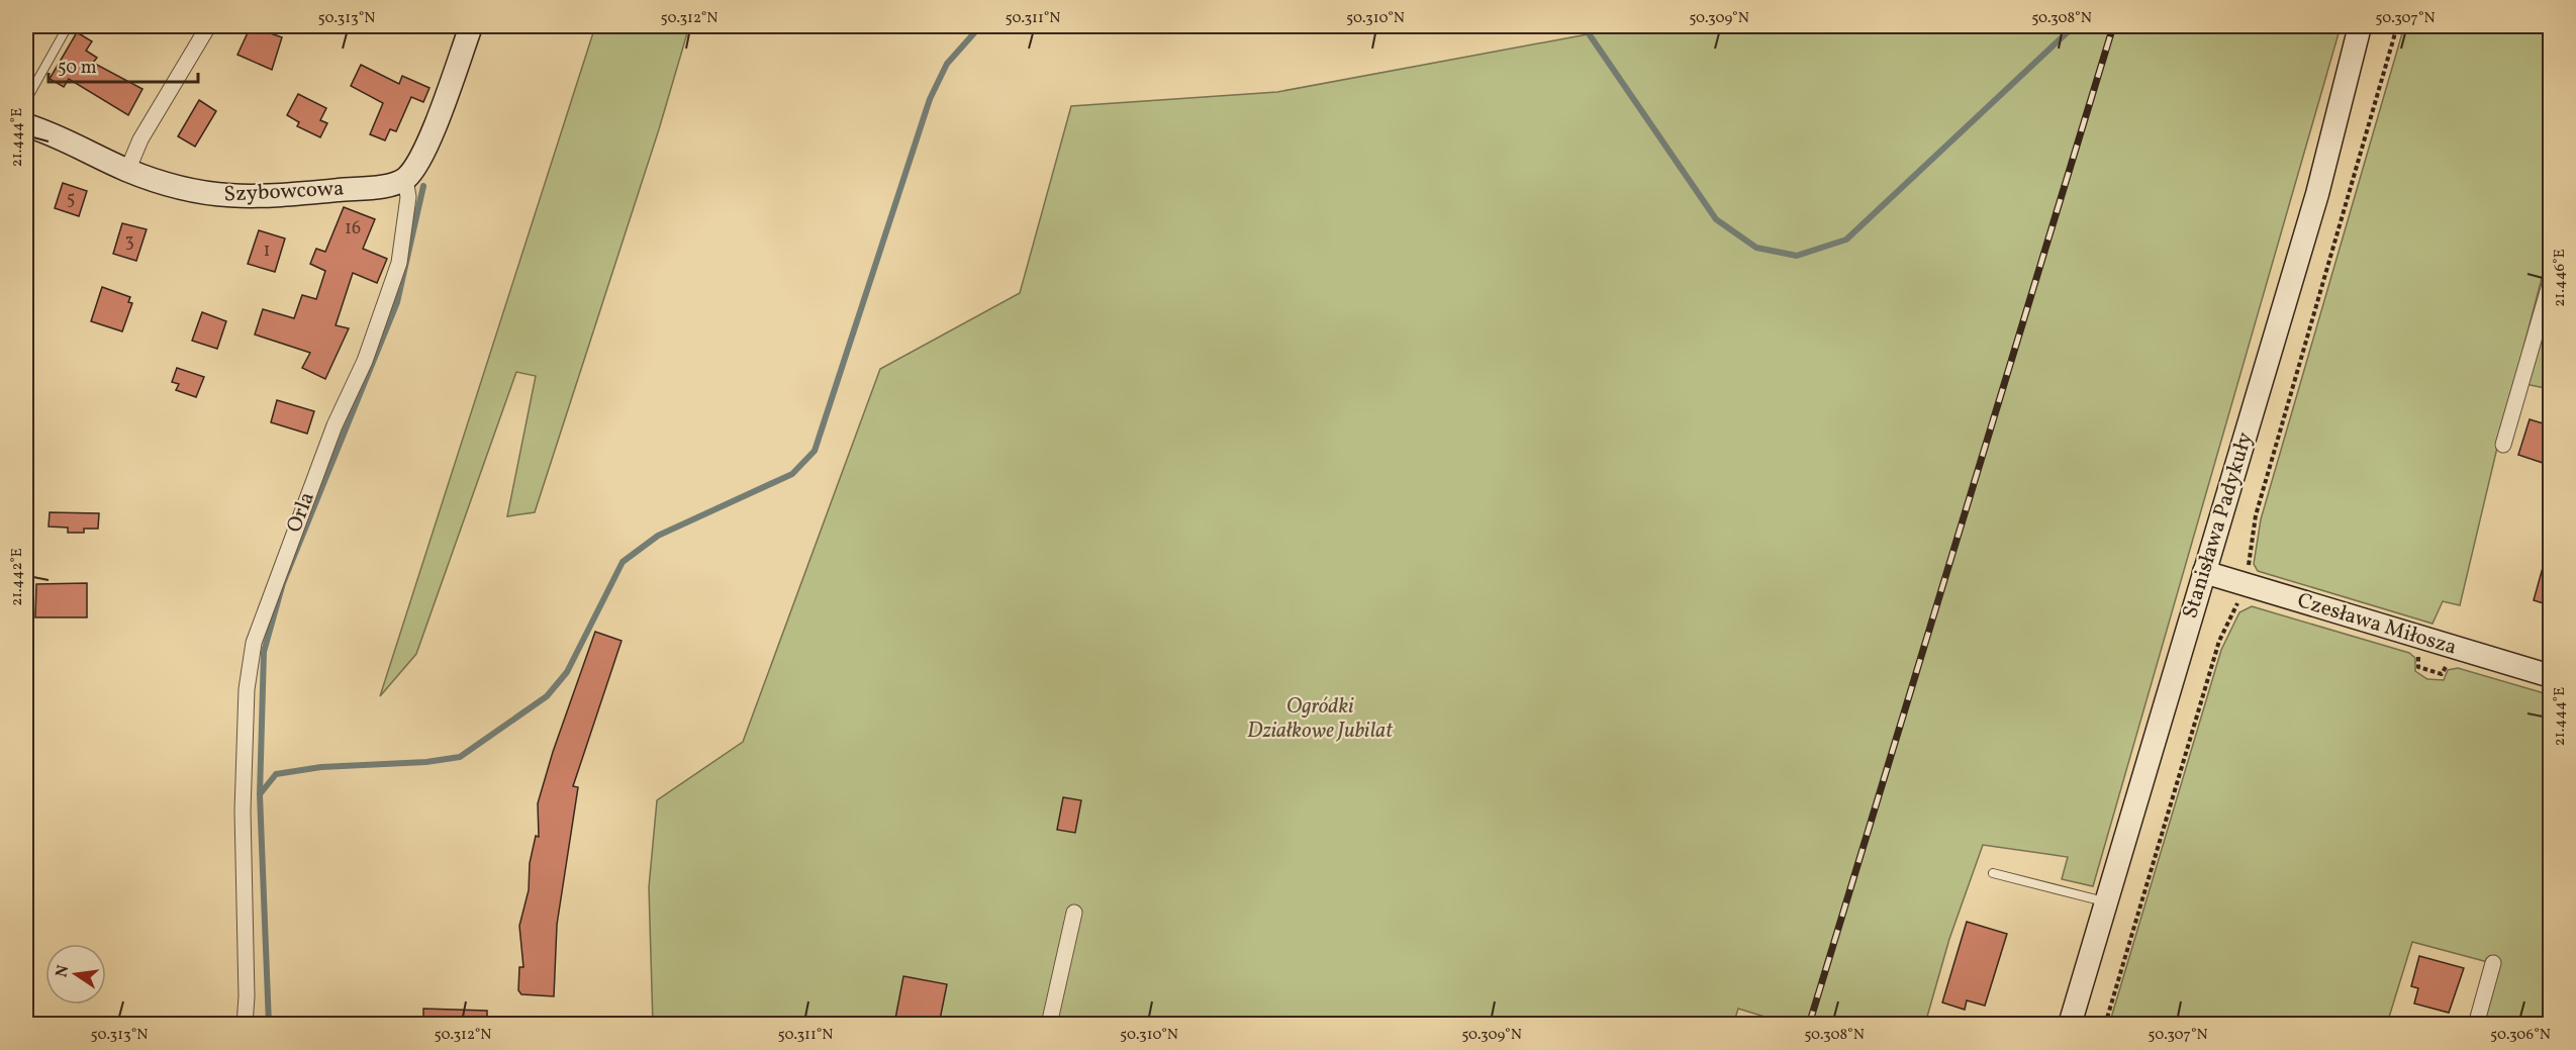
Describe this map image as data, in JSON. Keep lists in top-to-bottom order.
{
  "streets": {
    "street": [
      "Szybowcowa",
      "Orla",
      "Stanisława Padykuły",
      "Czesława Miłosza"
    ]
  },
  "crossings": [
    ["Szybowcowa", "Orla"],
    ["Stanisława Padykuły", "Czesława Miłosza"]
  ],
  "parks": ["Ogródki Działkowe Jubilat"],
  "house_numbers": [
    "5",
    "16",
    "3",
    "1"
  ],
  "scale_bar": "50 m",
  "north": "left",
  "coordinates": [
    "50.313°N",
    "50.312°N",
    "50.311°N",
    "50.310°N",
    "50.309°N",
    "50.308°N",
    "50.307°N",
    "21.444°E",
    "21.446°E",
    "21.442°E",
    "50.306°N"
  ]
}
